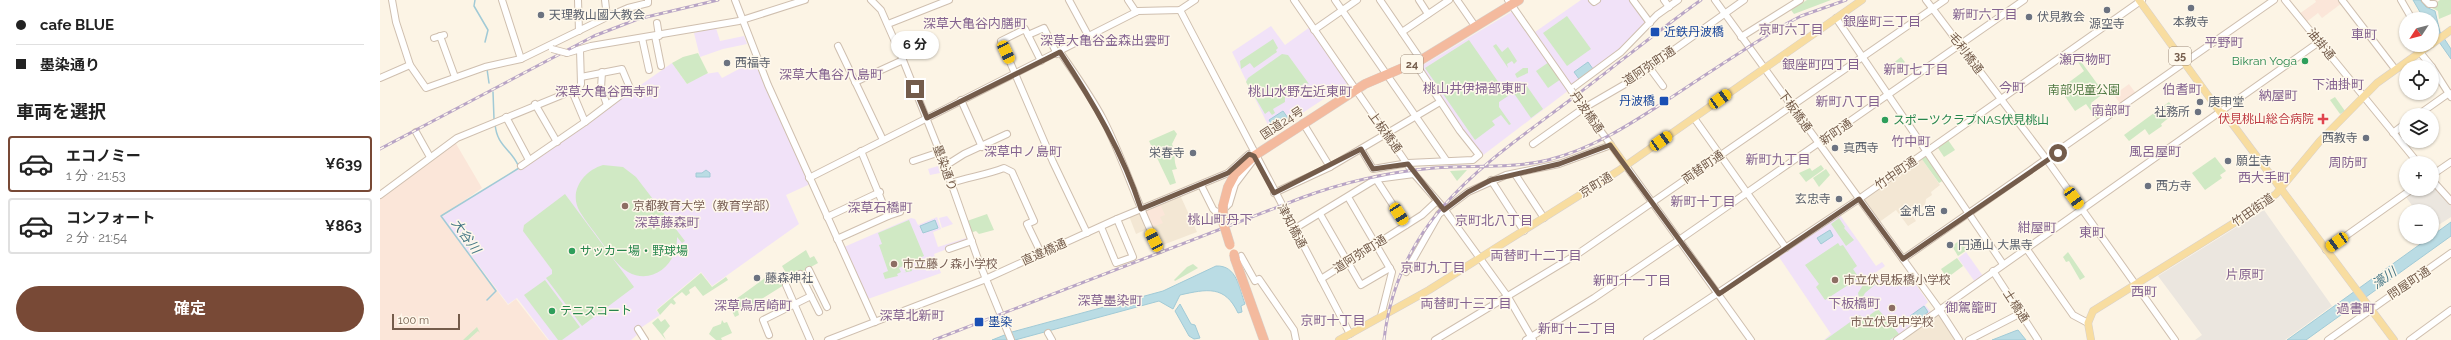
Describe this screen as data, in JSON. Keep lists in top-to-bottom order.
{
  "streets": {
    "highway": ["24", "国道24号"],
    "main road": [
      "35",
      "丹波橋通",
      "京町通",
      "竹田街道"
    ],
    "street": [
      "油掛通",
      "毛利橋通",
      "道阿弥町通",
      "下板橋通",
      "上板橋通",
      "新町通",
      "両替町通",
      "墨染通り",
      "竹中町通",
      "津知橋通",
      "直違橋通",
      "問屋町通",
      "土橋通"
    ]
  },
  "crossings": [
    ["油掛通", "竹田街道"],
    ["毛利橋通", "新町通"],
    ["毛利橋通", "両替町通"],
    ["毛利橋通", "竹中町通"],
    ["毛利橋通", "竹田街道"],
    ["35", "竹中町通"],
    ["35", "竹田街道"],
    ["35", "問屋町通"],
    ["道阿弥町通", "下板橋通"],
    ["道阿弥町通", "丹波橋通"],
    ["道阿弥町通", "上板橋通"],
    ["道阿弥町通", "津知橋通"],
    ["下板橋通", "新町通"],
    ["下板橋通", "両替町通"],
    ["下板橋通", "竹中町通"],
    ["下板橋通", "京町通"],
    ["丹波橋通", "国道24号"],
    ["丹波橋通", "新町通"],
    ["丹波橋通", "両替町通"],
    ["丹波橋通", "竹中町通"],
    ["丹波橋通", "京町通"],
    ["国道24号", "上板橋通"],
    ["国道24号", "津知橋通"],
    ["国道24号", "直違橋通"],
    ["上板橋通", "新町通"],
    ["上板橋通", "両替町通"],
    ["上板橋通", "京町通"],
    ["墨染通り", "直違橋通"],
    ["京町通", "津知橋通"],
    ["津知橋通", "直違橋通"]
  ],
  "districts": [
    "新町六丁目",
    "銀座町三丁目",
    "深草大亀谷内膳町",
    "京町六丁目",
    "車町",
    "深草大亀谷金森出雲町",
    "平野町",
    "瀬戸物町",
    "銀座町四丁目",
    "新町七丁目",
    "深草大亀谷八島町",
    "下油掛町",
    "今町",
    "桃山井伊掃部東町",
    "伯耆町",
    "深草大亀谷西寺町",
    "桃山水野左近東町",
    "納屋町",
    "新町八丁目",
    "南部町",
    "竹中町",
    "深草中ノ島町",
    "風呂屋町",
    "新町九丁目",
    "周防町",
    "西大手町",
    "新町十丁目",
    "深草石橋町",
    "桃山町丹下",
    "京町北八丁目",
    "深草藤森町",
    "紺屋町",
    "東町",
    "両替町十二丁目",
    "京町九丁目",
    "片原町",
    "新町十一丁目",
    "西町",
    "深草墨染町",
    "両替町十三丁目",
    "下板橋町",
    "深草鳥居崎町",
    "御駕籠町",
    "過書町",
    "深草北新町",
    "京町十丁目",
    "新町十二丁目"
  ],
  "water": ["大谷川", "濠川"],
  "parks": ["南部児童公園"],
  "places": {
    "other": [
      "本教寺",
      "源空寺",
      "天理教山國大教会",
      "伏見教会",
      "Bikran Yoga",
      "西福寺",
      "庚申堂",
      "社務所",
      "スポーツクラブNAS伏見桃山",
      "西教寺",
      "真西寺",
      "栄春寺",
      "願生寺",
      "西方寺",
      "玄忠寺",
      "京都教育大学（教育学部）",
      "金札宮",
      "円通山 大黒寺",
      "サッカー場・野球場",
      "市立藤ノ森小学校",
      "藤森神社",
      "市立伏見板橋小学校",
      "市立伏見中学校",
      "テニスコート"
    ],
    "transit": ["近鉄丹波橋", "丹波橋", "墨染"],
    "health": ["伏見桃山総合病院"]
  },
  "scale_bar": "100 m",
  "north": "bottom left",
  "page": {
    "banner": ["cafe BLUE", "墨染通り"],
    "map_buttons": ["+", "−"],
    "bubble": "6 分",
    "heading": "車両を選択",
    "list": [
      {
        "name": "エコノミー",
        "note": "1 分 · 21:53",
        "value": "¥639"
      },
      {
        "name": "コンフォート",
        "note": "2 分 · 21:54",
        "value": "¥863"
      }
    ],
    "buttons": "確定",
    "scale": "100 m"
  }
}
